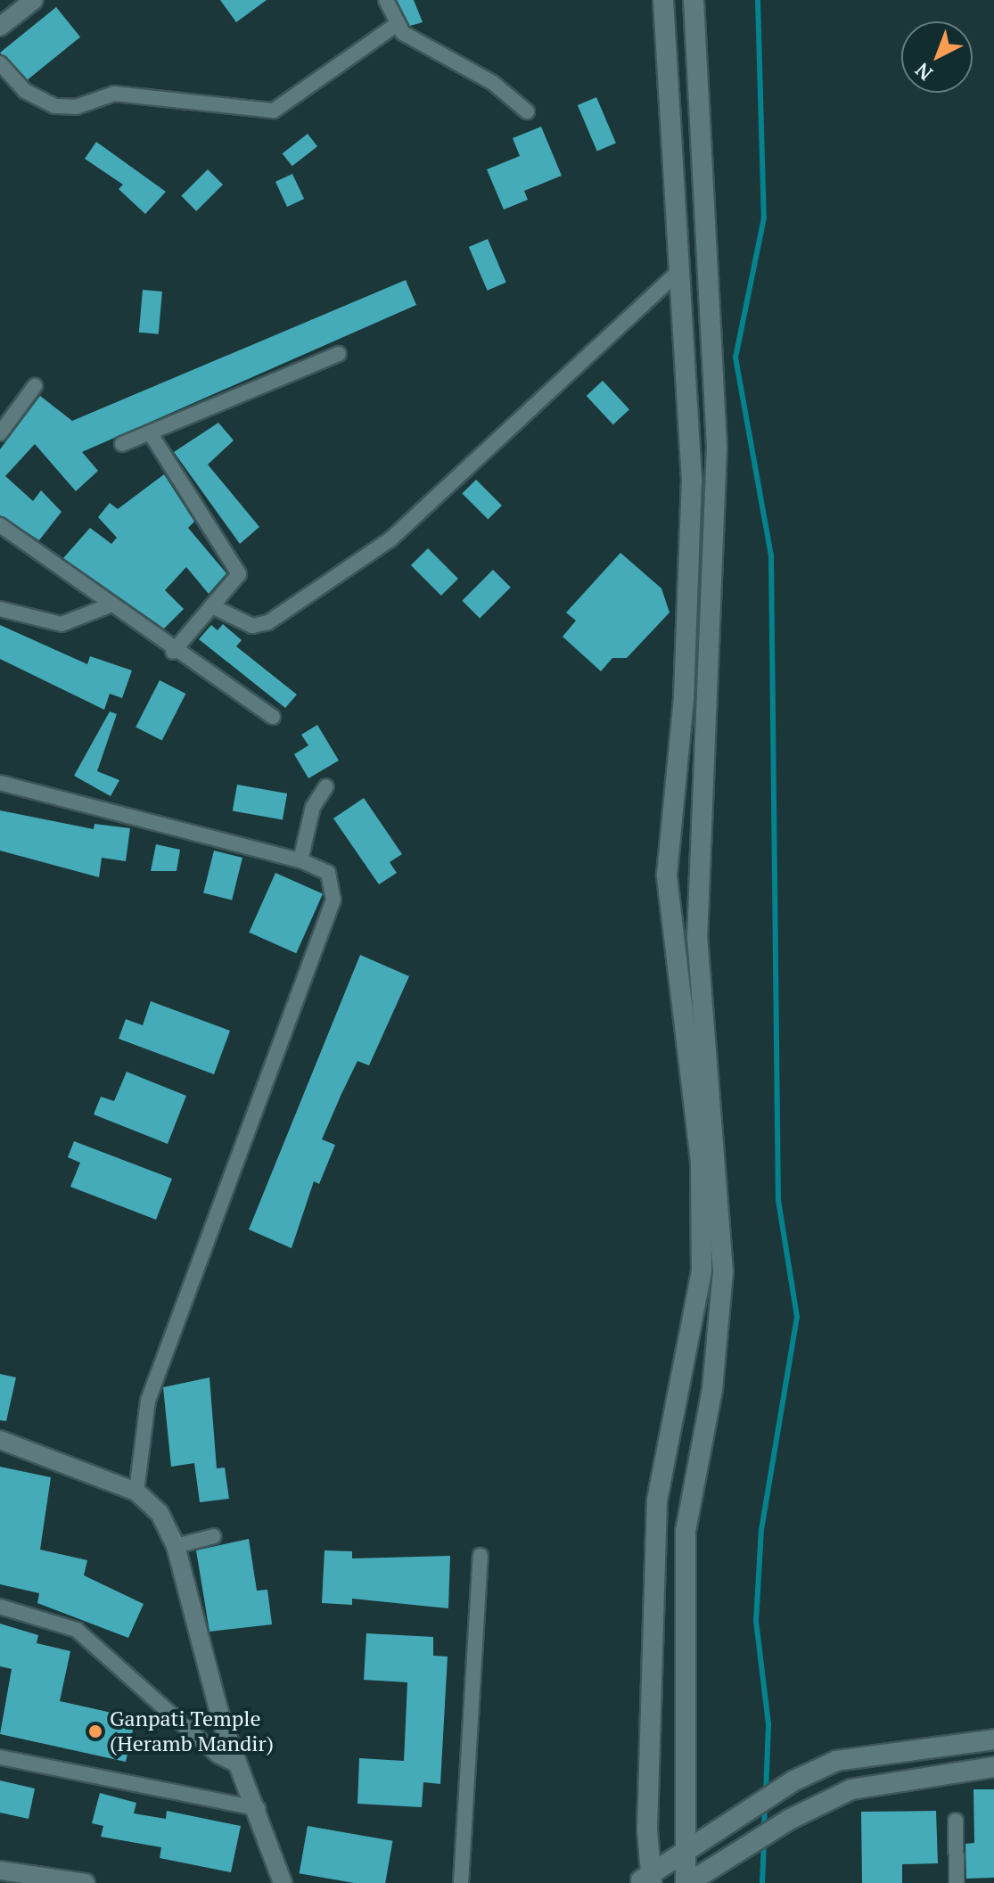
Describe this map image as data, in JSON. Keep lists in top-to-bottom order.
{
  "places": ["Ganpati Temple (Heramb Mandir)"],
  "north": "bottom left"
}
